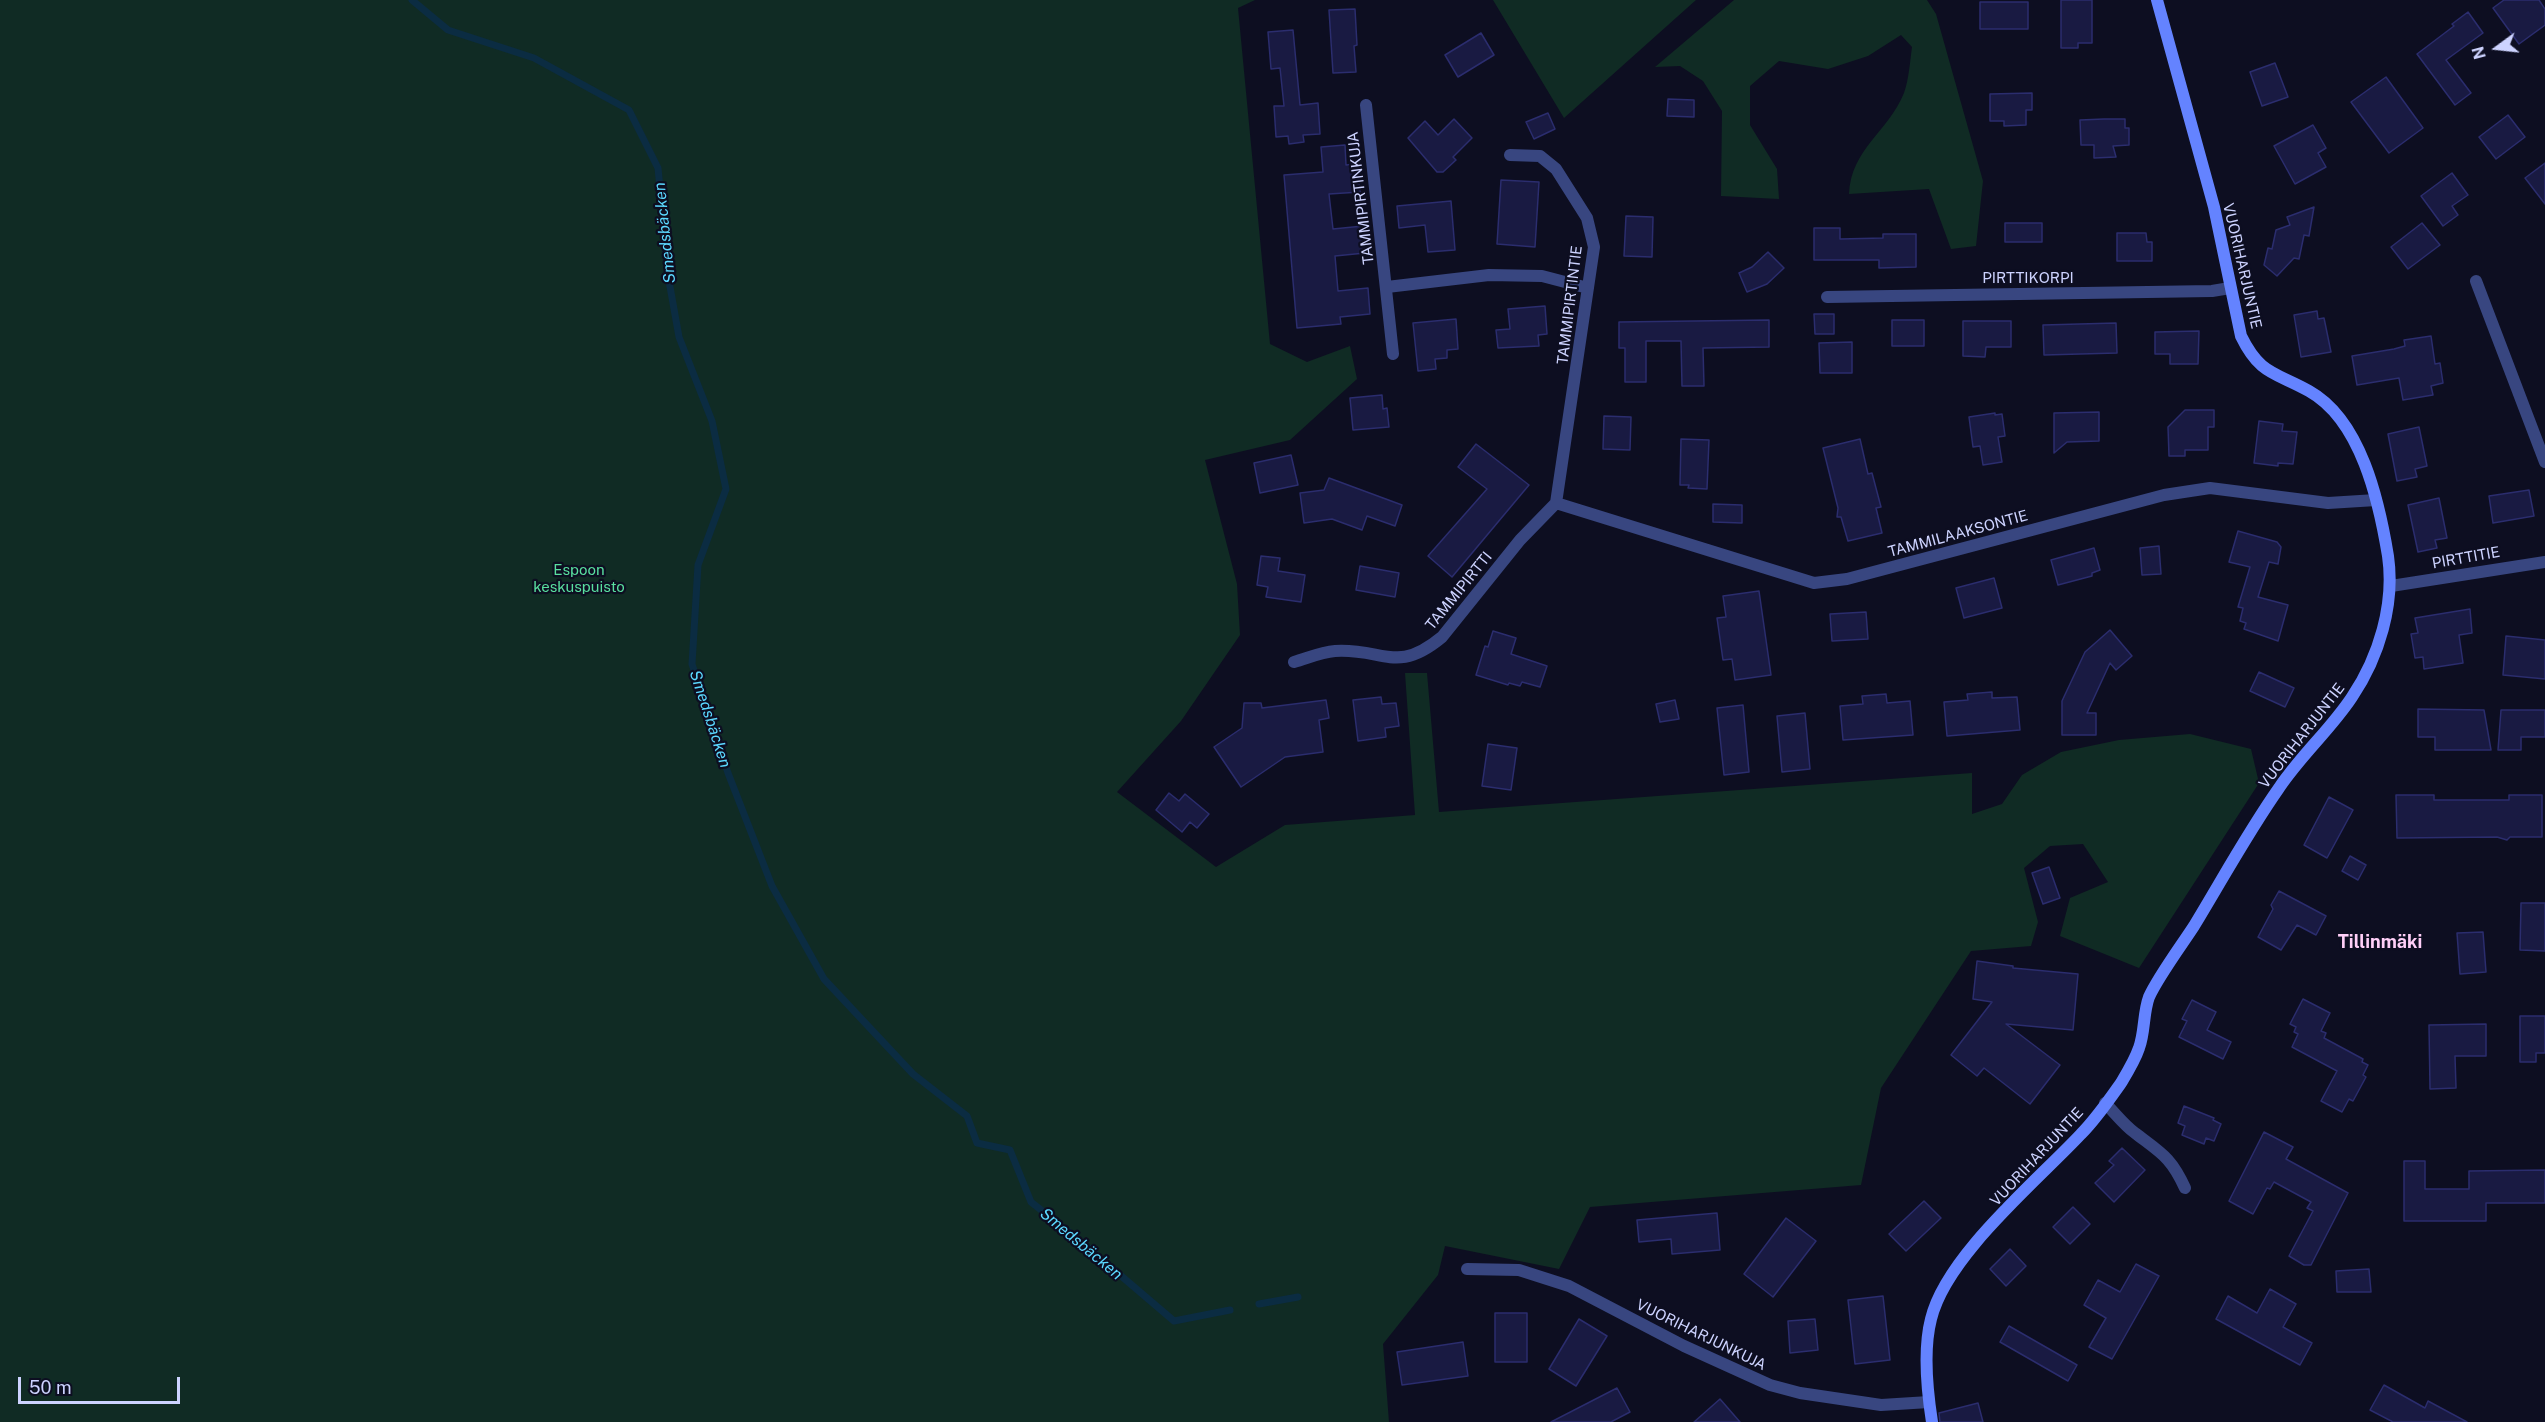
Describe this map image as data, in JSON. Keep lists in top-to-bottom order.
{
  "streets": {
    "street": [
      "TAMMIPIRTINKUJA",
      "VUORIHARJUNTIE",
      "PIRTTIKORPI",
      "TAMMIPIRTINTIE",
      "TAMMILAAKSONTIE",
      "PIRTTITIE",
      "TAMMIPIRTTI",
      "VUORIHARJUNKUJA"
    ]
  },
  "crossings": [
    ["VUORIHARJUNTIE", "PIRTTIKORPI"],
    ["VUORIHARJUNTIE", "TAMMILAAKSONTIE"],
    ["VUORIHARJUNTIE", "PIRTTITIE"],
    ["VUORIHARJUNTIE", "VUORIHARJUNKUJA"],
    ["TAMMIPIRTINTIE", "TAMMILAAKSONTIE"],
    ["TAMMIPIRTINTIE", "TAMMIPIRTTI"],
    ["TAMMILAAKSONTIE", "TAMMIPIRTTI"]
  ],
  "districts": ["Tillinmäki"],
  "water": ["Smedsbäcken"],
  "parks": ["Espoon keskuspuisto"],
  "scale_bar": "50 m",
  "north": "left"
}
